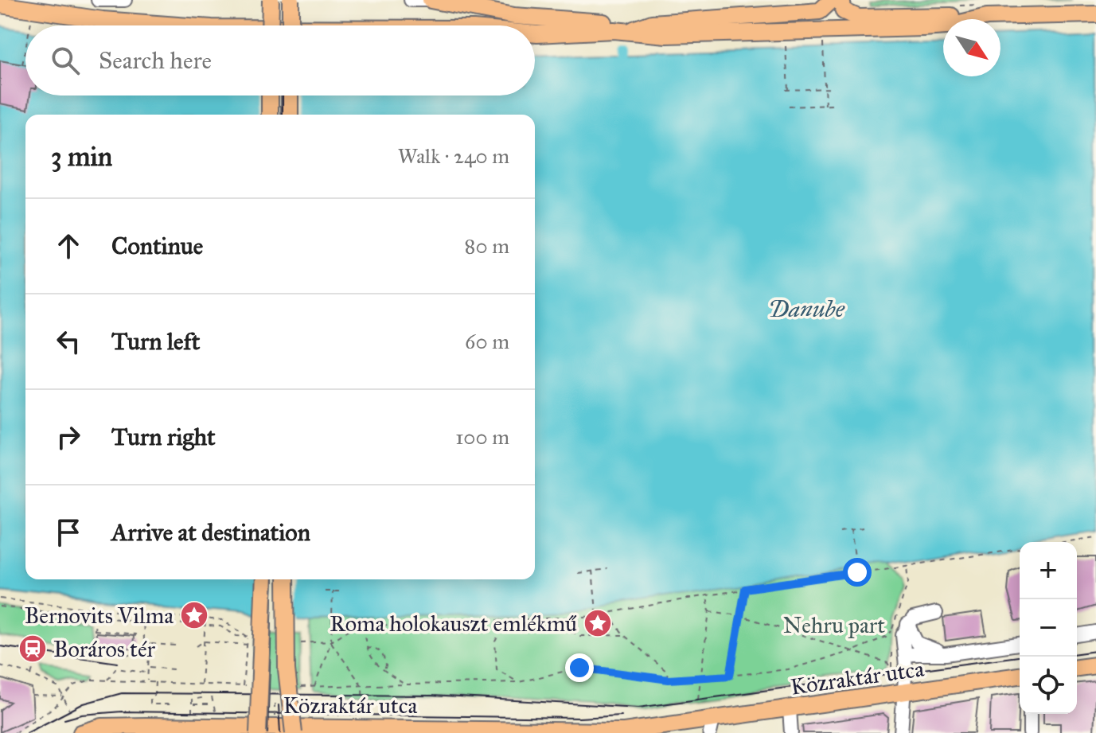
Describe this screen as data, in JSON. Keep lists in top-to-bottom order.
{
  "streets": {
    "main road": ["Közraktár utca"]
  },
  "water": ["Danube"],
  "parks": ["Nehru part"],
  "places": {
    "place": ["Bernovits Vilma", "Roma holokauszt emlékmű"],
    "station": ["Boráros tér"]
  },
  "north": "bottom right",
  "page": {
    "search": "Search here",
    "heading": ["3 min", "Walk · 240 m"],
    "list": [
      ["Continue", "80 m"],
      ["Turn left", "60 m"],
      ["Turn right", "100 m"],
      "Arrive at destination"
    ],
    "map_buttons": ["+", "−"]
  }
}
